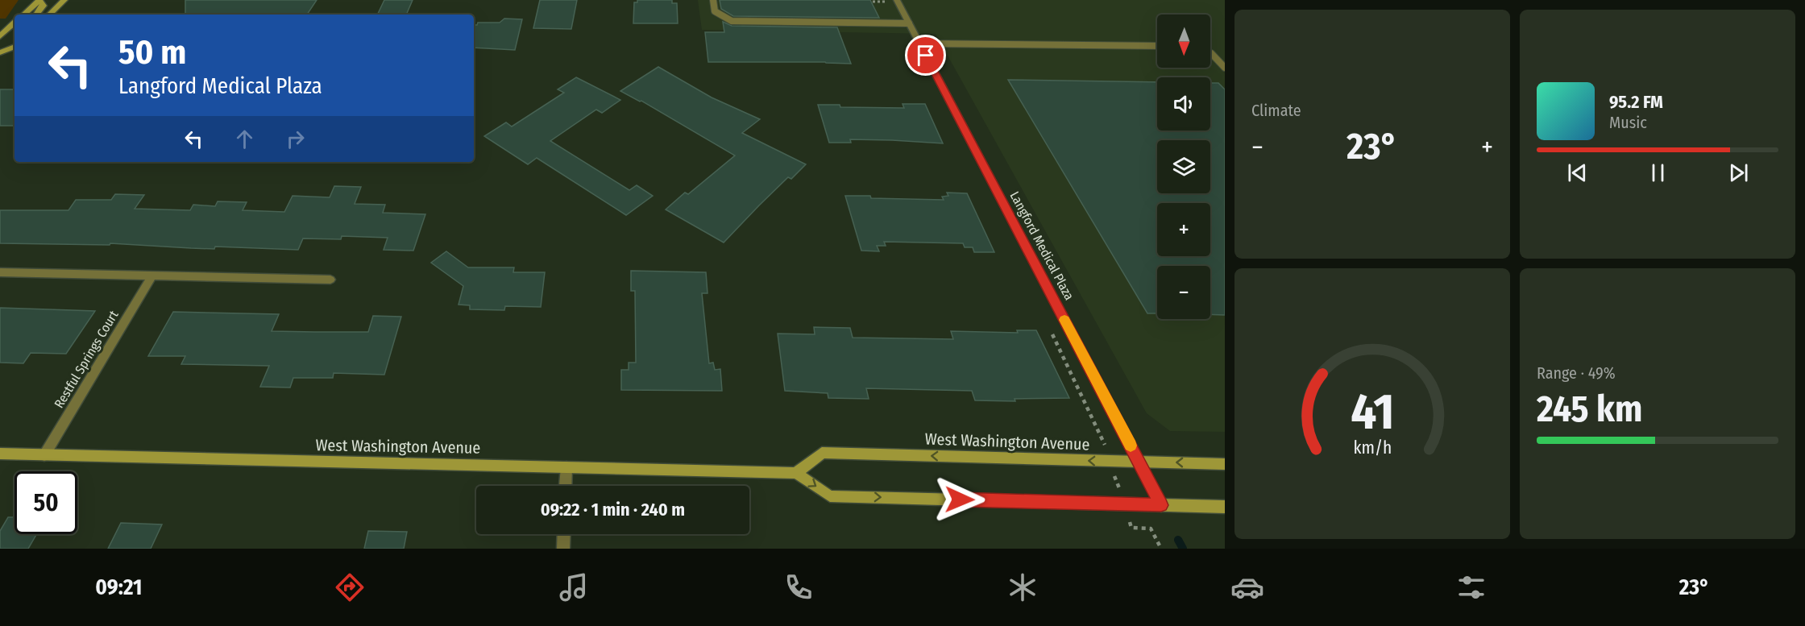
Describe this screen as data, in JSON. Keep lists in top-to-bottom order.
{
  "streets": {
    "main road": ["West Washington Avenue"],
    "street": ["Langford Medical Plaza", "Restful Springs Court"]
  },
  "crossings": [
    ["Langford Medical Plaza", "West Washington Avenue"],
    ["Restful Springs Court", "West Washington Avenue"]
  ],
  "north": "bottom",
  "page": {
    "tile": [
      "Climate",
      ["Range · 49%", "245 km"]
    ],
    "map_buttons": ["+", "−"],
    "turn": ["50 m", "Langford Medical Plaza"],
    "song": ["95.2 FM", "Music"],
    "heat": ["−", "23°", "+"],
    "limit": "50",
    "trip": "09:22 · 1 min · 240 m",
    "tabs": ["09:21", "23°"],
    "gauge": ["41", "km/h"]
  }
}
